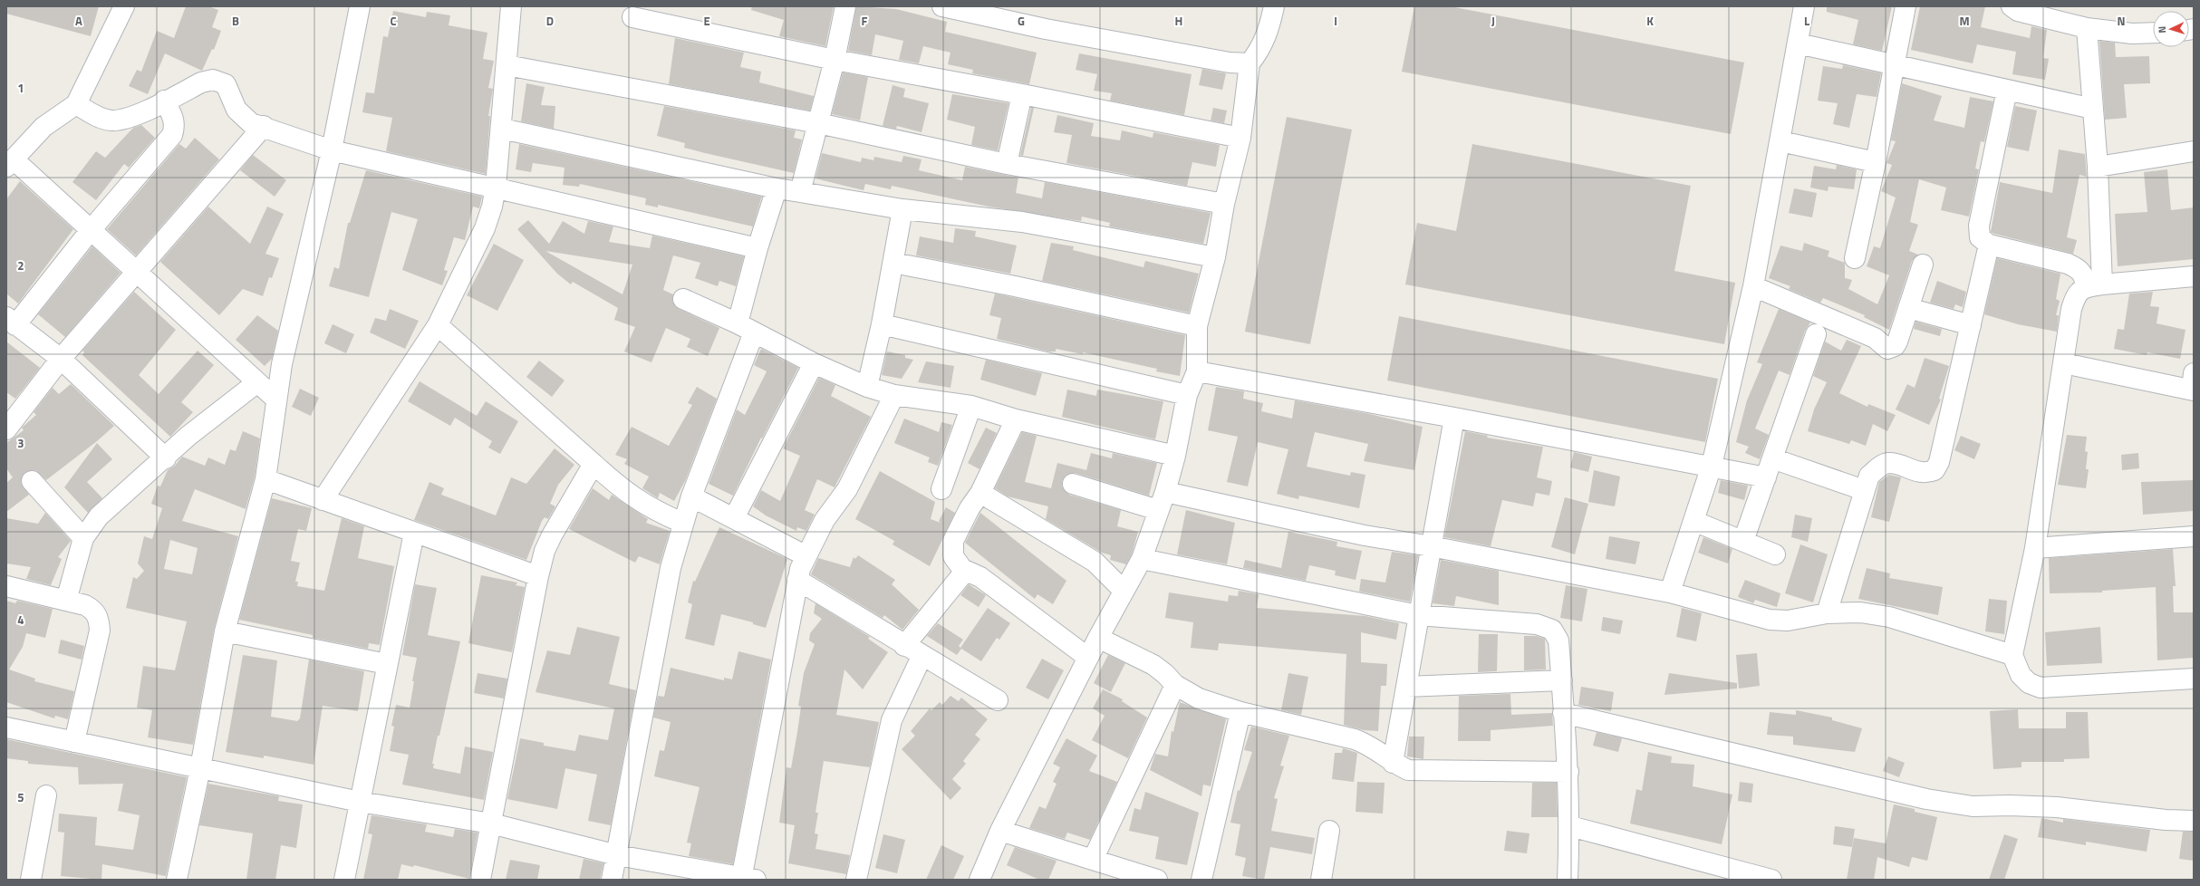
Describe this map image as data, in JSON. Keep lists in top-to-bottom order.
{
  "north": "left",
  "grid": {
    "columns": [
      "A",
      "B",
      "C",
      "D",
      "E",
      "F",
      "G",
      "H",
      "I",
      "J",
      "K",
      "L",
      "M",
      "N"
    ],
    "rows": [
      "1",
      "2",
      "3",
      "4",
      "5"
    ]
  }
}
